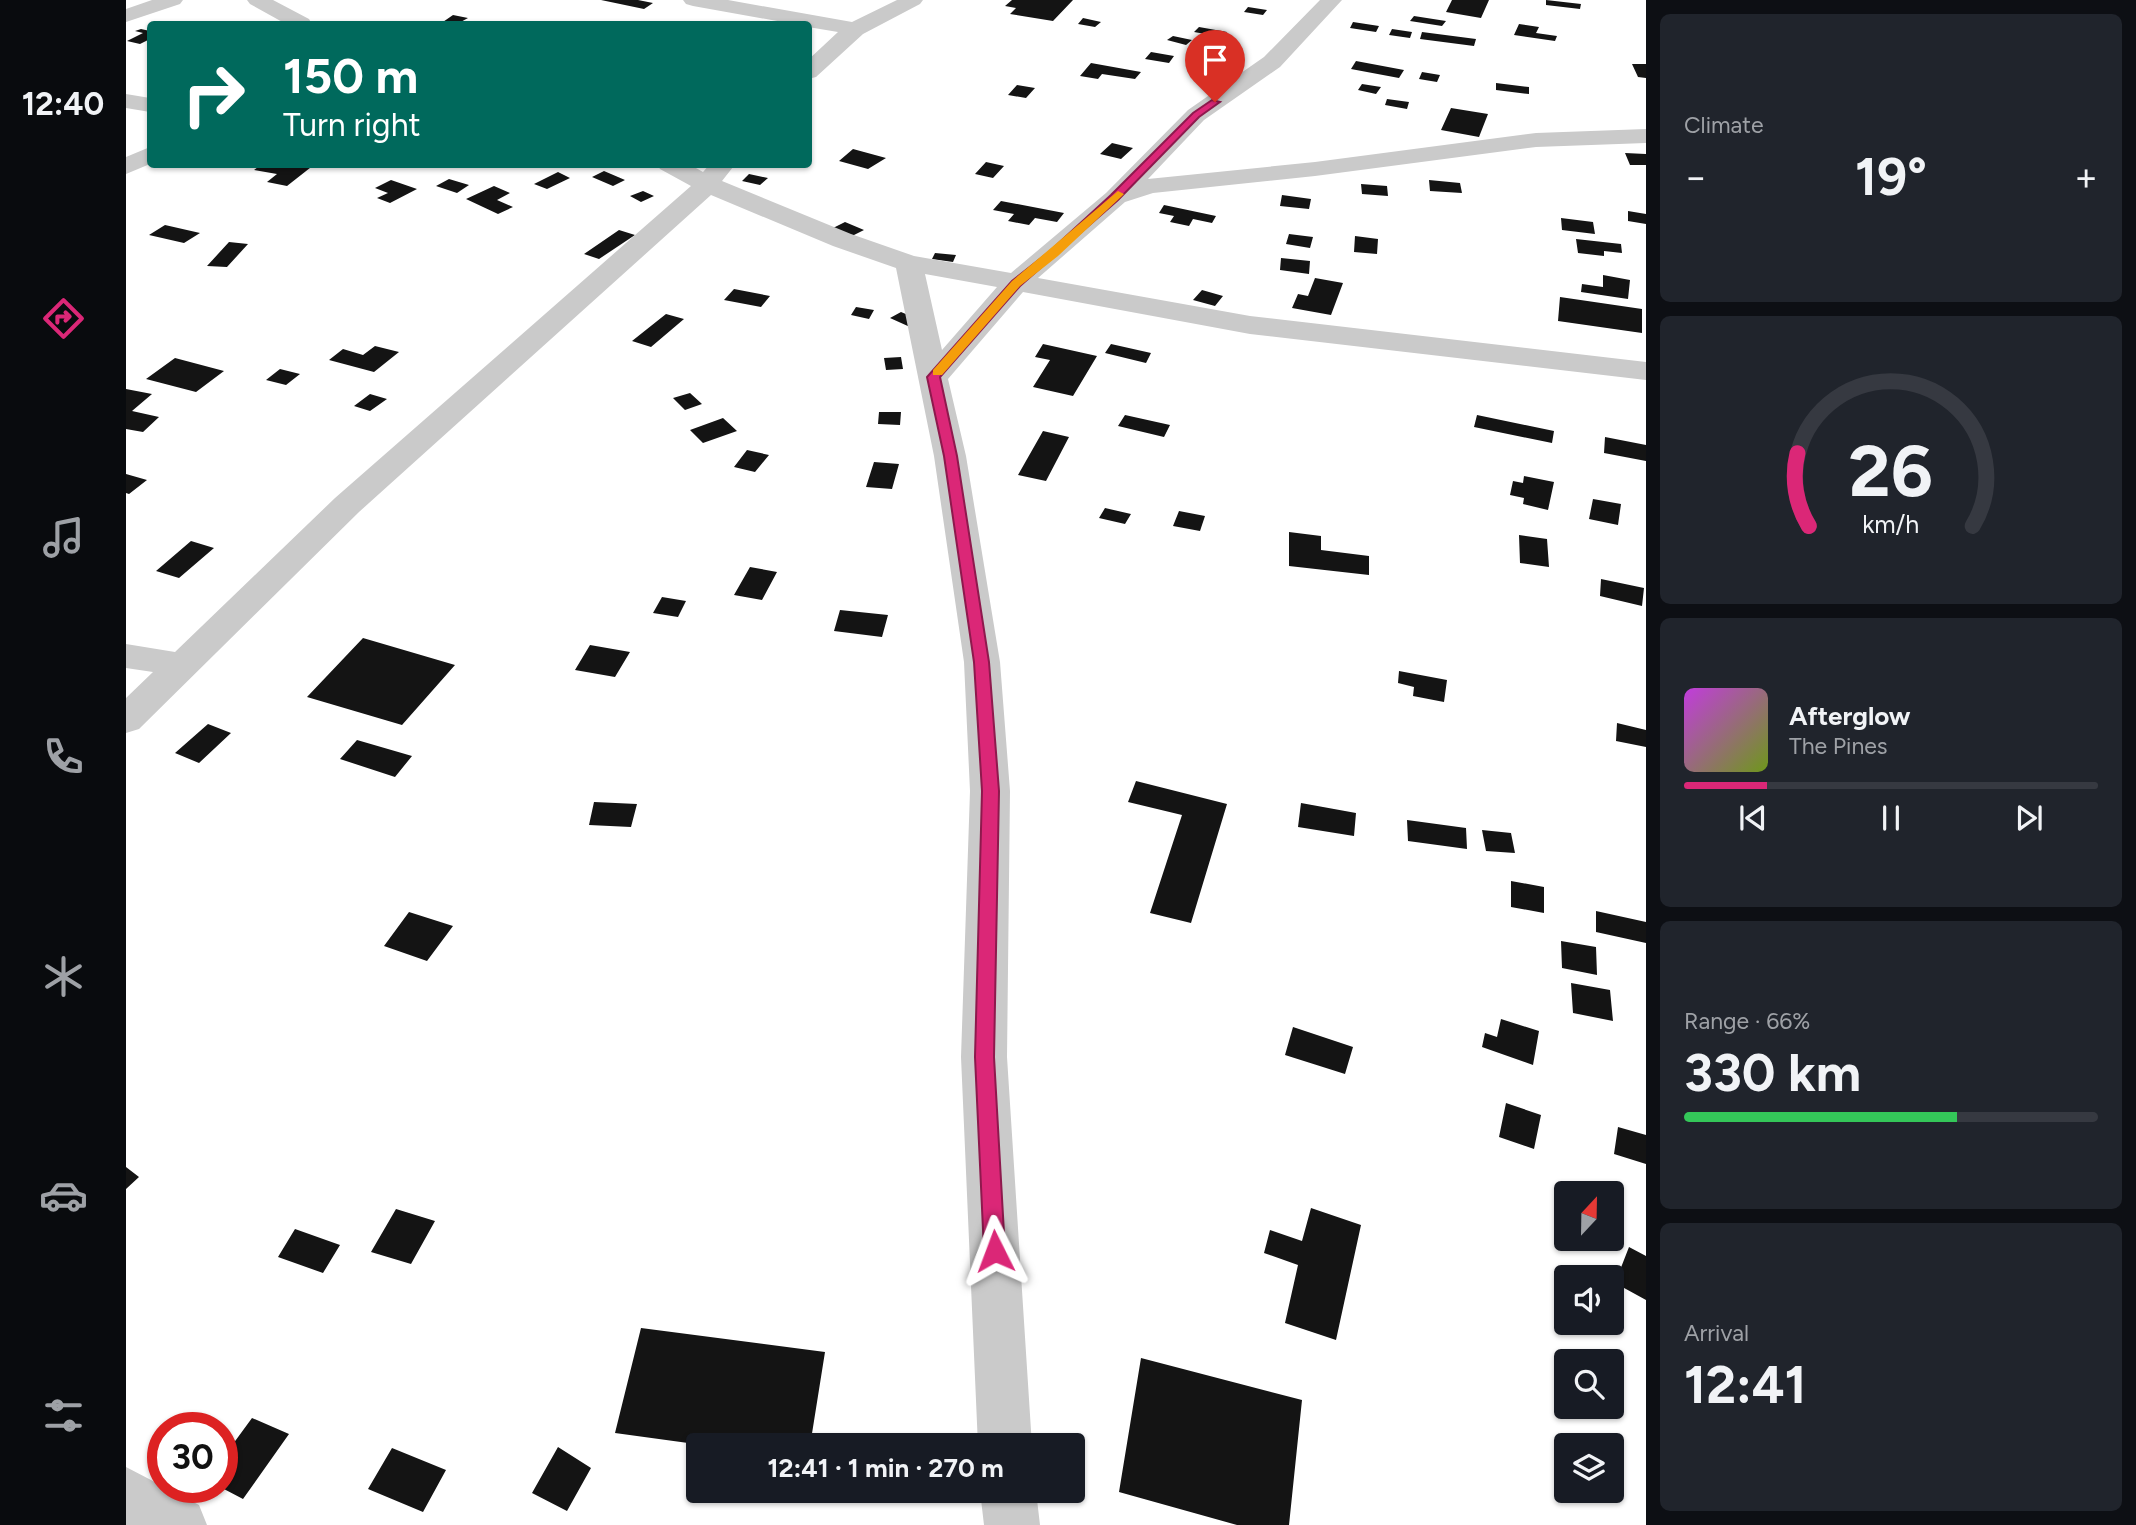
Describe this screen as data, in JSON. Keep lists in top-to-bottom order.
{
  "north": "top",
  "page": {
    "tabs": "12:40",
    "tile": [
      "Climate",
      ["Range · 66%", "330 km"],
      ["Arrival", "12:41"]
    ],
    "turn": ["150 m", "Turn right"],
    "heat": ["−", "19°", "+"],
    "song": ["Afterglow", "The Pines"],
    "limit": "30",
    "trip": "12:41 · 1 min · 270 m",
    "gauge": ["26", "km/h"]
  }
}
